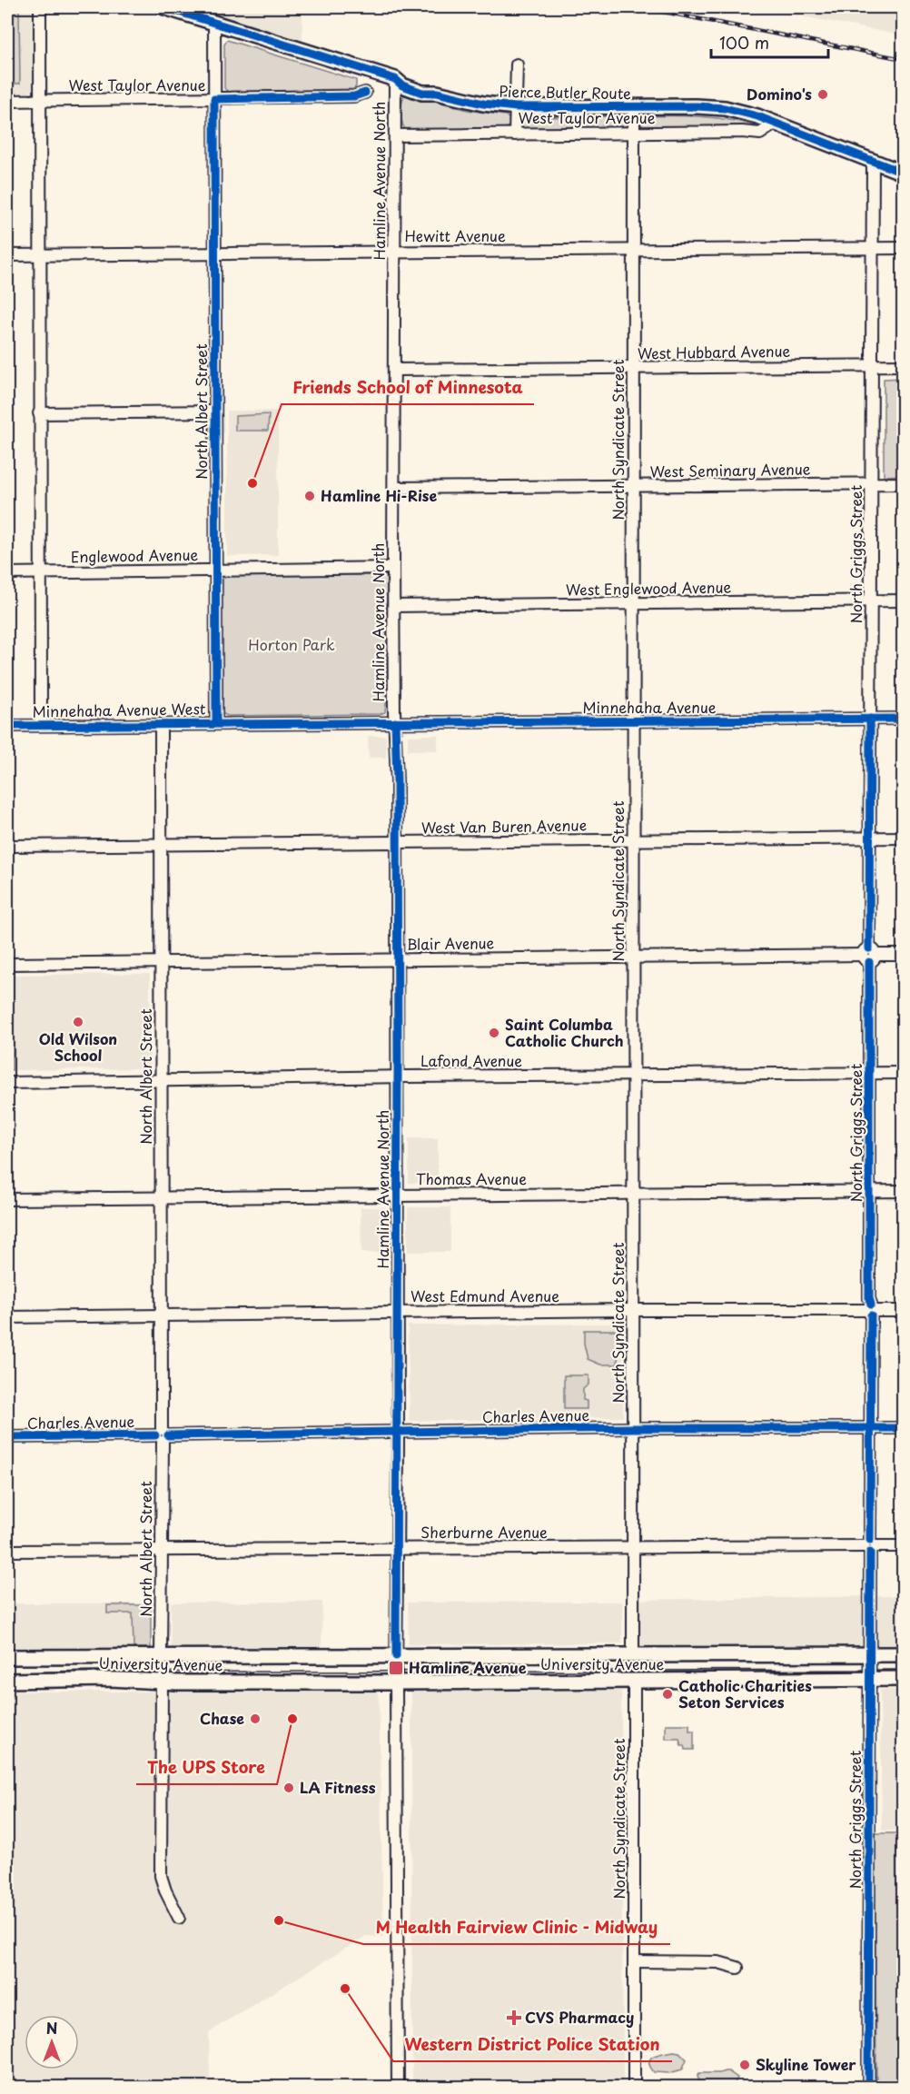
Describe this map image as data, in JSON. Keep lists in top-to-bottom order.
{
  "streets": {
    "main road": ["Pierce Butler Route", "University Avenue"],
    "street": [
      "West Taylor Avenue",
      "Hamline Avenue North",
      "Hewitt Avenue",
      "West Hubbard Avenue",
      "North Albert Street",
      "North Syndicate Street",
      "West Seminary Avenue",
      "North Griggs Street",
      "Englewood Avenue",
      "West Englewood Avenue",
      "Minnehaha Avenue",
      "Minnehaha Avenue West",
      "West Van Buren Avenue",
      "Blair Avenue",
      "Lafond Avenue",
      "Thomas Avenue",
      "West Edmund Avenue",
      "Charles Avenue",
      "Sherburne Avenue"
    ]
  },
  "crossings": [
    ["West Taylor Avenue", "Pierce Butler Route"],
    ["West Taylor Avenue", "Hamline Avenue North"],
    ["West Taylor Avenue", "North Albert Street"],
    ["West Taylor Avenue", "North Syndicate Street"],
    ["Pierce Butler Route", "Hamline Avenue North"],
    ["Pierce Butler Route", "North Albert Street"],
    ["Pierce Butler Route", "North Syndicate Street"],
    ["Pierce Butler Route", "North Griggs Street"],
    ["Hamline Avenue North", "Hewitt Avenue"],
    ["Hamline Avenue North", "West Hubbard Avenue"],
    ["Hamline Avenue North", "West Seminary Avenue"],
    ["Hamline Avenue North", "Englewood Avenue"],
    ["Hamline Avenue North", "West Englewood Avenue"],
    ["Hamline Avenue North", "Minnehaha Avenue"],
    ["Hamline Avenue North", "Minnehaha Avenue West"],
    ["Hamline Avenue North", "West Van Buren Avenue"],
    ["Hamline Avenue North", "Blair Avenue"],
    ["Hamline Avenue North", "Lafond Avenue"],
    ["Hamline Avenue North", "Thomas Avenue"],
    ["Hamline Avenue North", "West Edmund Avenue"],
    ["Hamline Avenue North", "Charles Avenue"],
    ["Hamline Avenue North", "Sherburne Avenue"],
    ["Hamline Avenue North", "University Avenue"],
    ["Hewitt Avenue", "North Albert Street"],
    ["Hewitt Avenue", "North Syndicate Street"],
    ["Hewitt Avenue", "North Griggs Street"],
    ["West Hubbard Avenue", "North Syndicate Street"],
    ["West Hubbard Avenue", "North Griggs Street"],
    ["North Albert Street", "Englewood Avenue"],
    ["North Albert Street", "Minnehaha Avenue West"],
    ["North Albert Street", "West Van Buren Avenue"],
    ["North Albert Street", "Blair Avenue"],
    ["North Albert Street", "Lafond Avenue"],
    ["North Albert Street", "Thomas Avenue"],
    ["North Albert Street", "West Edmund Avenue"],
    ["North Albert Street", "Charles Avenue"],
    ["North Albert Street", "Sherburne Avenue"],
    ["North Albert Street", "University Avenue"],
    ["North Syndicate Street", "West Seminary Avenue"],
    ["North Syndicate Street", "West Englewood Avenue"],
    ["North Syndicate Street", "Minnehaha Avenue"],
    ["North Syndicate Street", "West Van Buren Avenue"],
    ["North Syndicate Street", "Blair Avenue"],
    ["North Syndicate Street", "Lafond Avenue"],
    ["North Syndicate Street", "Thomas Avenue"],
    ["North Syndicate Street", "West Edmund Avenue"],
    ["North Syndicate Street", "Charles Avenue"],
    ["North Syndicate Street", "Sherburne Avenue"],
    ["North Syndicate Street", "University Avenue"],
    ["West Seminary Avenue", "North Griggs Street"],
    ["North Griggs Street", "West Englewood Avenue"],
    ["North Griggs Street", "Minnehaha Avenue"],
    ["North Griggs Street", "West Van Buren Avenue"],
    ["North Griggs Street", "Blair Avenue"],
    ["North Griggs Street", "Lafond Avenue"],
    ["North Griggs Street", "Thomas Avenue"],
    ["North Griggs Street", "West Edmund Avenue"],
    ["North Griggs Street", "Charles Avenue"],
    ["North Griggs Street", "Sherburne Avenue"],
    ["North Griggs Street", "University Avenue"],
    ["Minnehaha Avenue", "Minnehaha Avenue West"]
  ],
  "parks": ["Horton Park"],
  "places": {
    "other": [
      "Domino's",
      "Friends School of Minnesota",
      "Hamline Hi-Rise",
      "Old Wilson School",
      "Saint Columba Catholic Church",
      "Catholic Charities Seton Services",
      "Chase",
      "The UPS Store",
      "LA Fitness",
      "M Health Fairview Clinic - Midway",
      "Western District Police Station",
      "Skyline Tower"
    ],
    "transit": ["Hamline Avenue"],
    "health": ["CVS Pharmacy"]
  },
  "scale_bar": "100 m",
  "north": "top"
}
